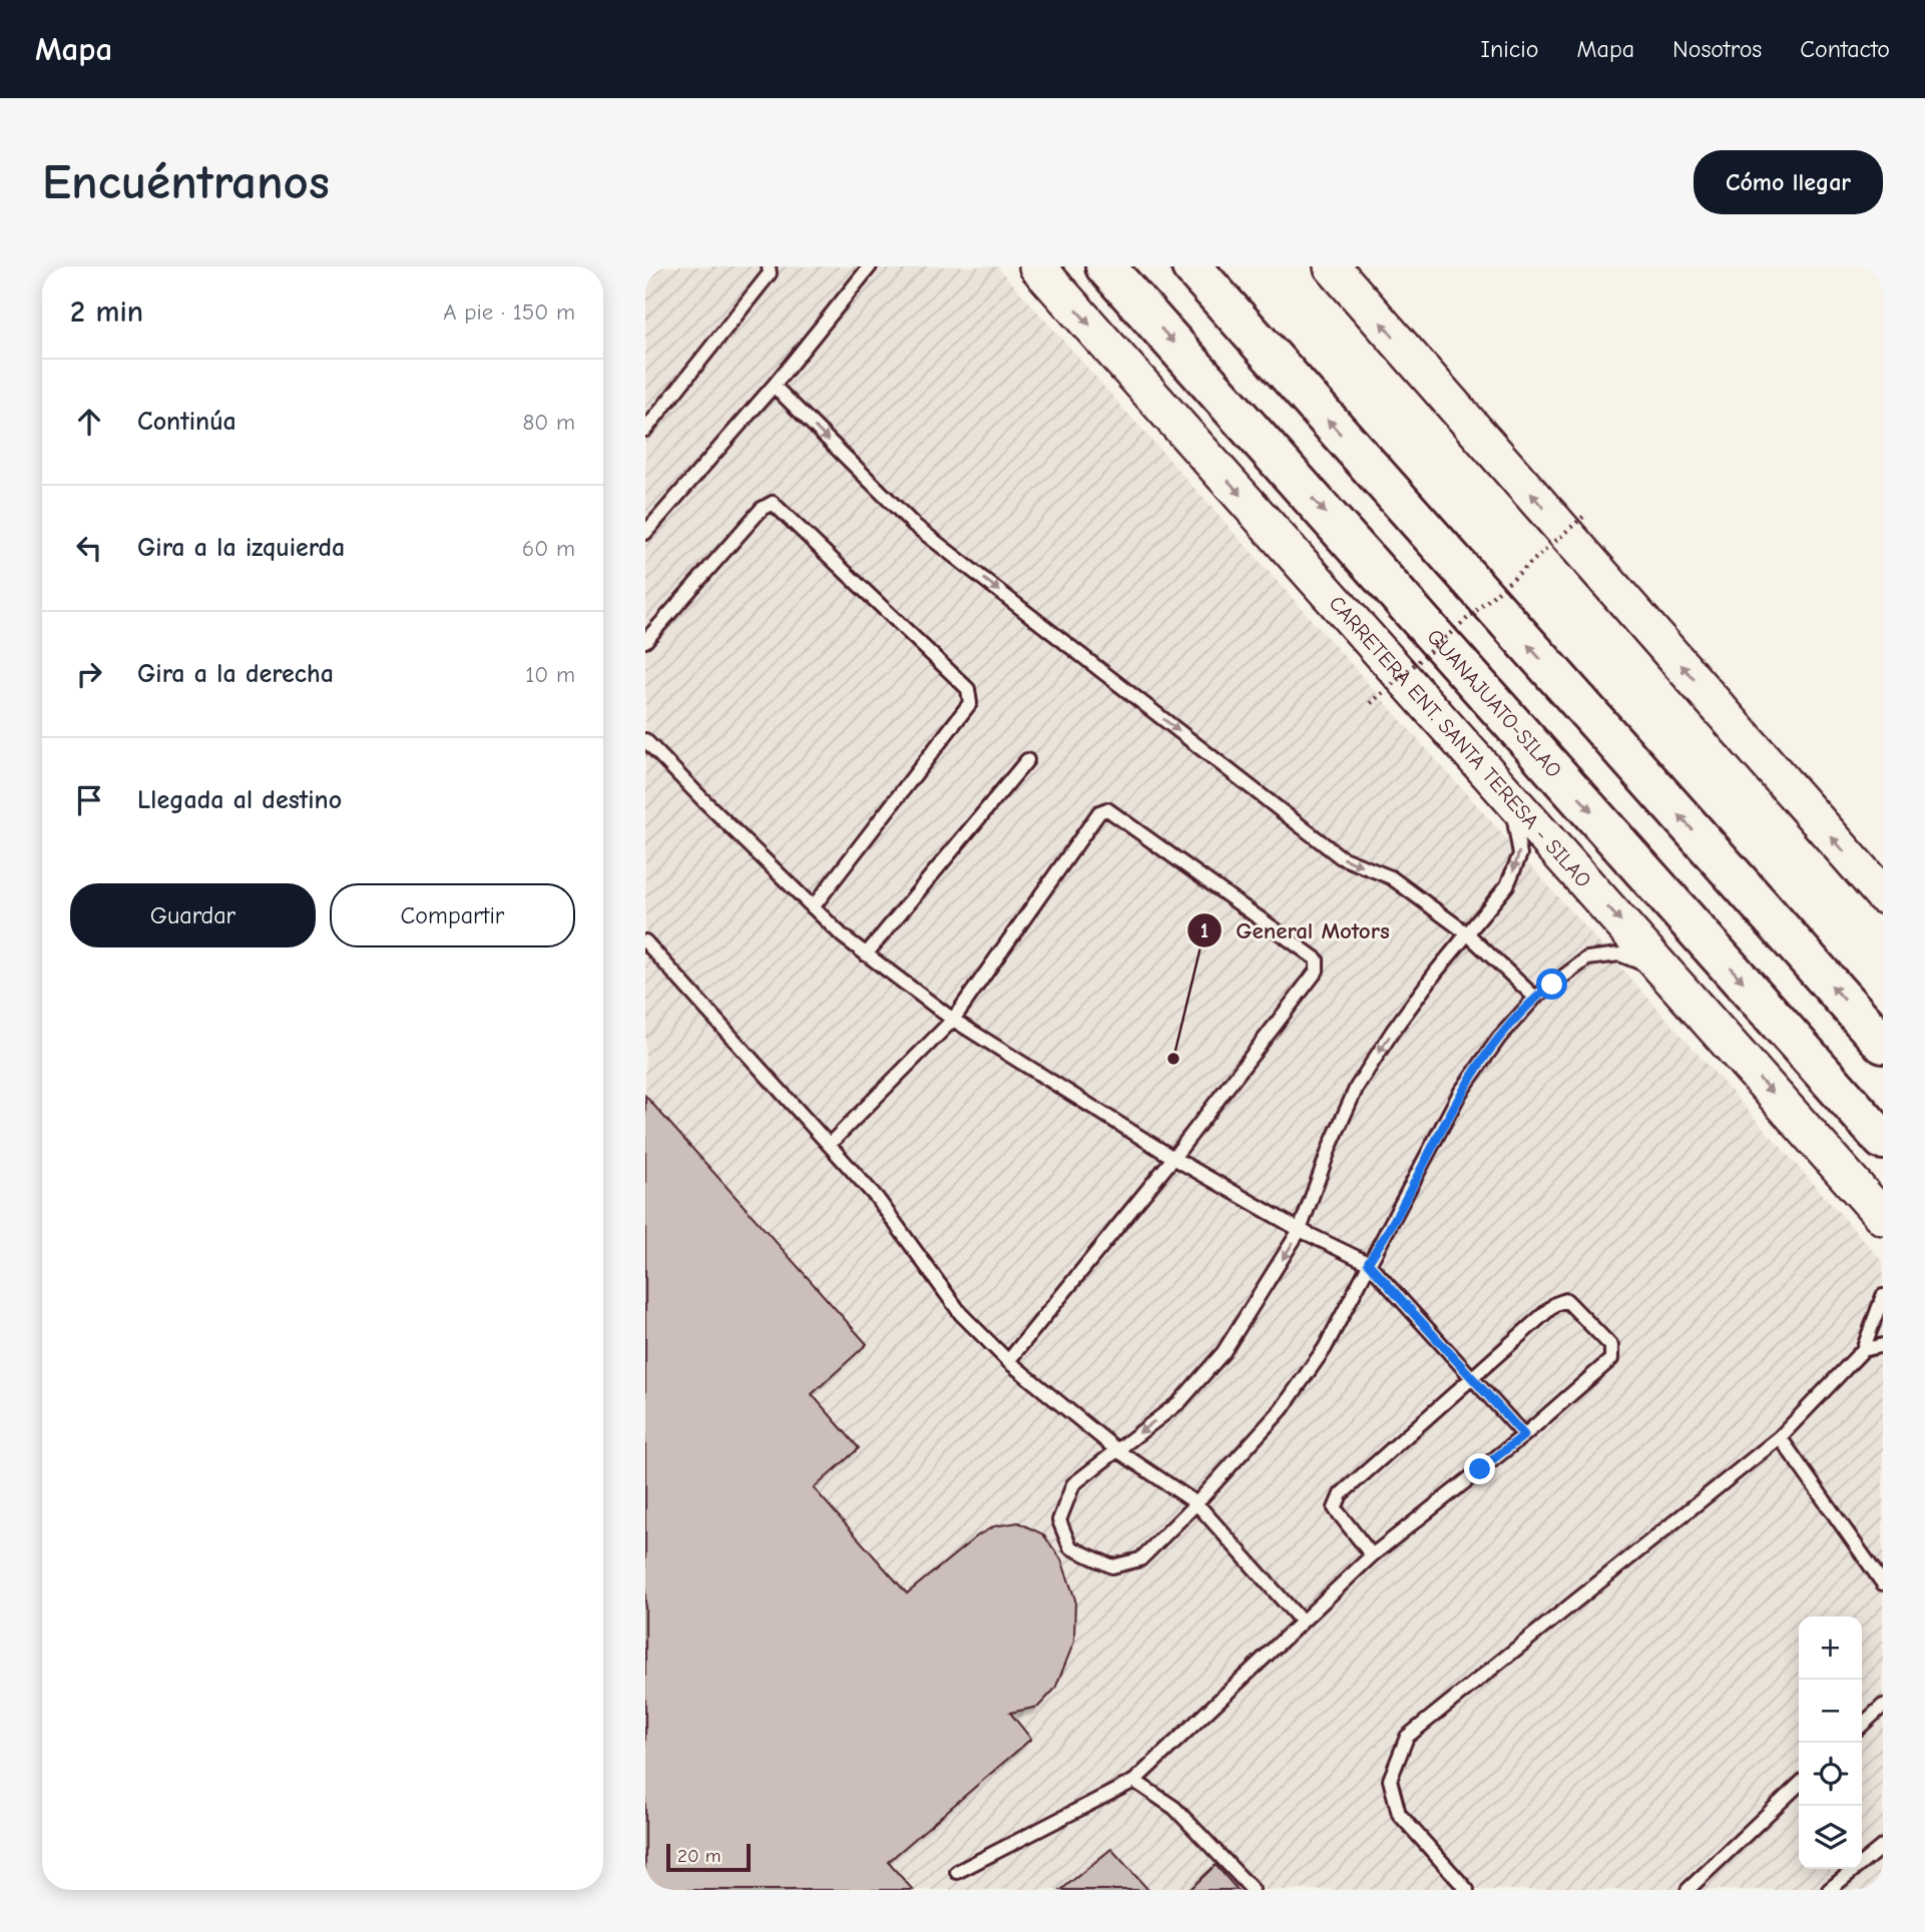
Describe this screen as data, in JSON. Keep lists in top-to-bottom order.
{
  "streets": {
    "highway": ["GUANAJUATO-SILAO"],
    "street": ["CARRETERA ENT. SANTA TERESA - SILAO"]
  },
  "places": ["General Motors"],
  "scale_bar": "20 m",
  "page": {
    "header": "Mapa",
    "nav": [
      "Inicio",
      "Mapa",
      "Nosotros",
      "Contacto"
    ],
    "buttons": [
      "Cómo llegar",
      ["Guardar", "Compartir"]
    ],
    "title": "Encuéntranos",
    "heading": ["2 min", "A pie · 150 m"],
    "list": [
      ["Continúa", "80 m"],
      ["Gira a la izquierda", "60 m"],
      ["Gira a la derecha", "10 m"],
      "Llegada al destino"
    ],
    "map_buttons": ["+", "−"],
    "scale": "20 m"
  }
}
